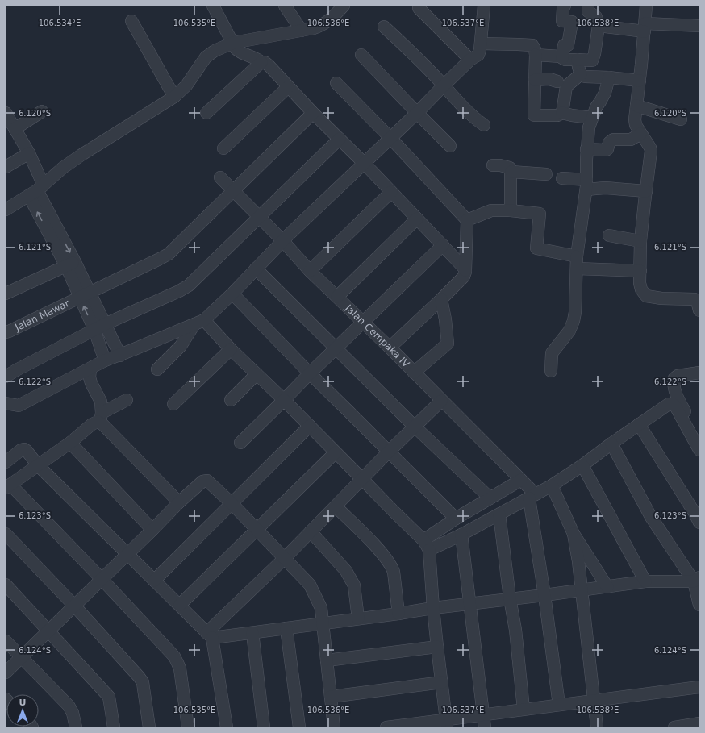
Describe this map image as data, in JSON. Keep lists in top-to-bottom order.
{
  "streets": {
    "street": ["Jalan Mawar", "Jalan Cempaka IV"]
  },
  "crossings": [
    ["Jalan Mawar", "Jalan Cempaka IV"]
  ],
  "north": "top",
  "coordinates": [
    "106.534°E",
    "106.535°E",
    "106.536°E",
    "106.537°E",
    "106.538°E",
    "6.120°S",
    "6.121°S",
    "6.122°S",
    "6.123°S",
    "6.124°S"
  ]
}
